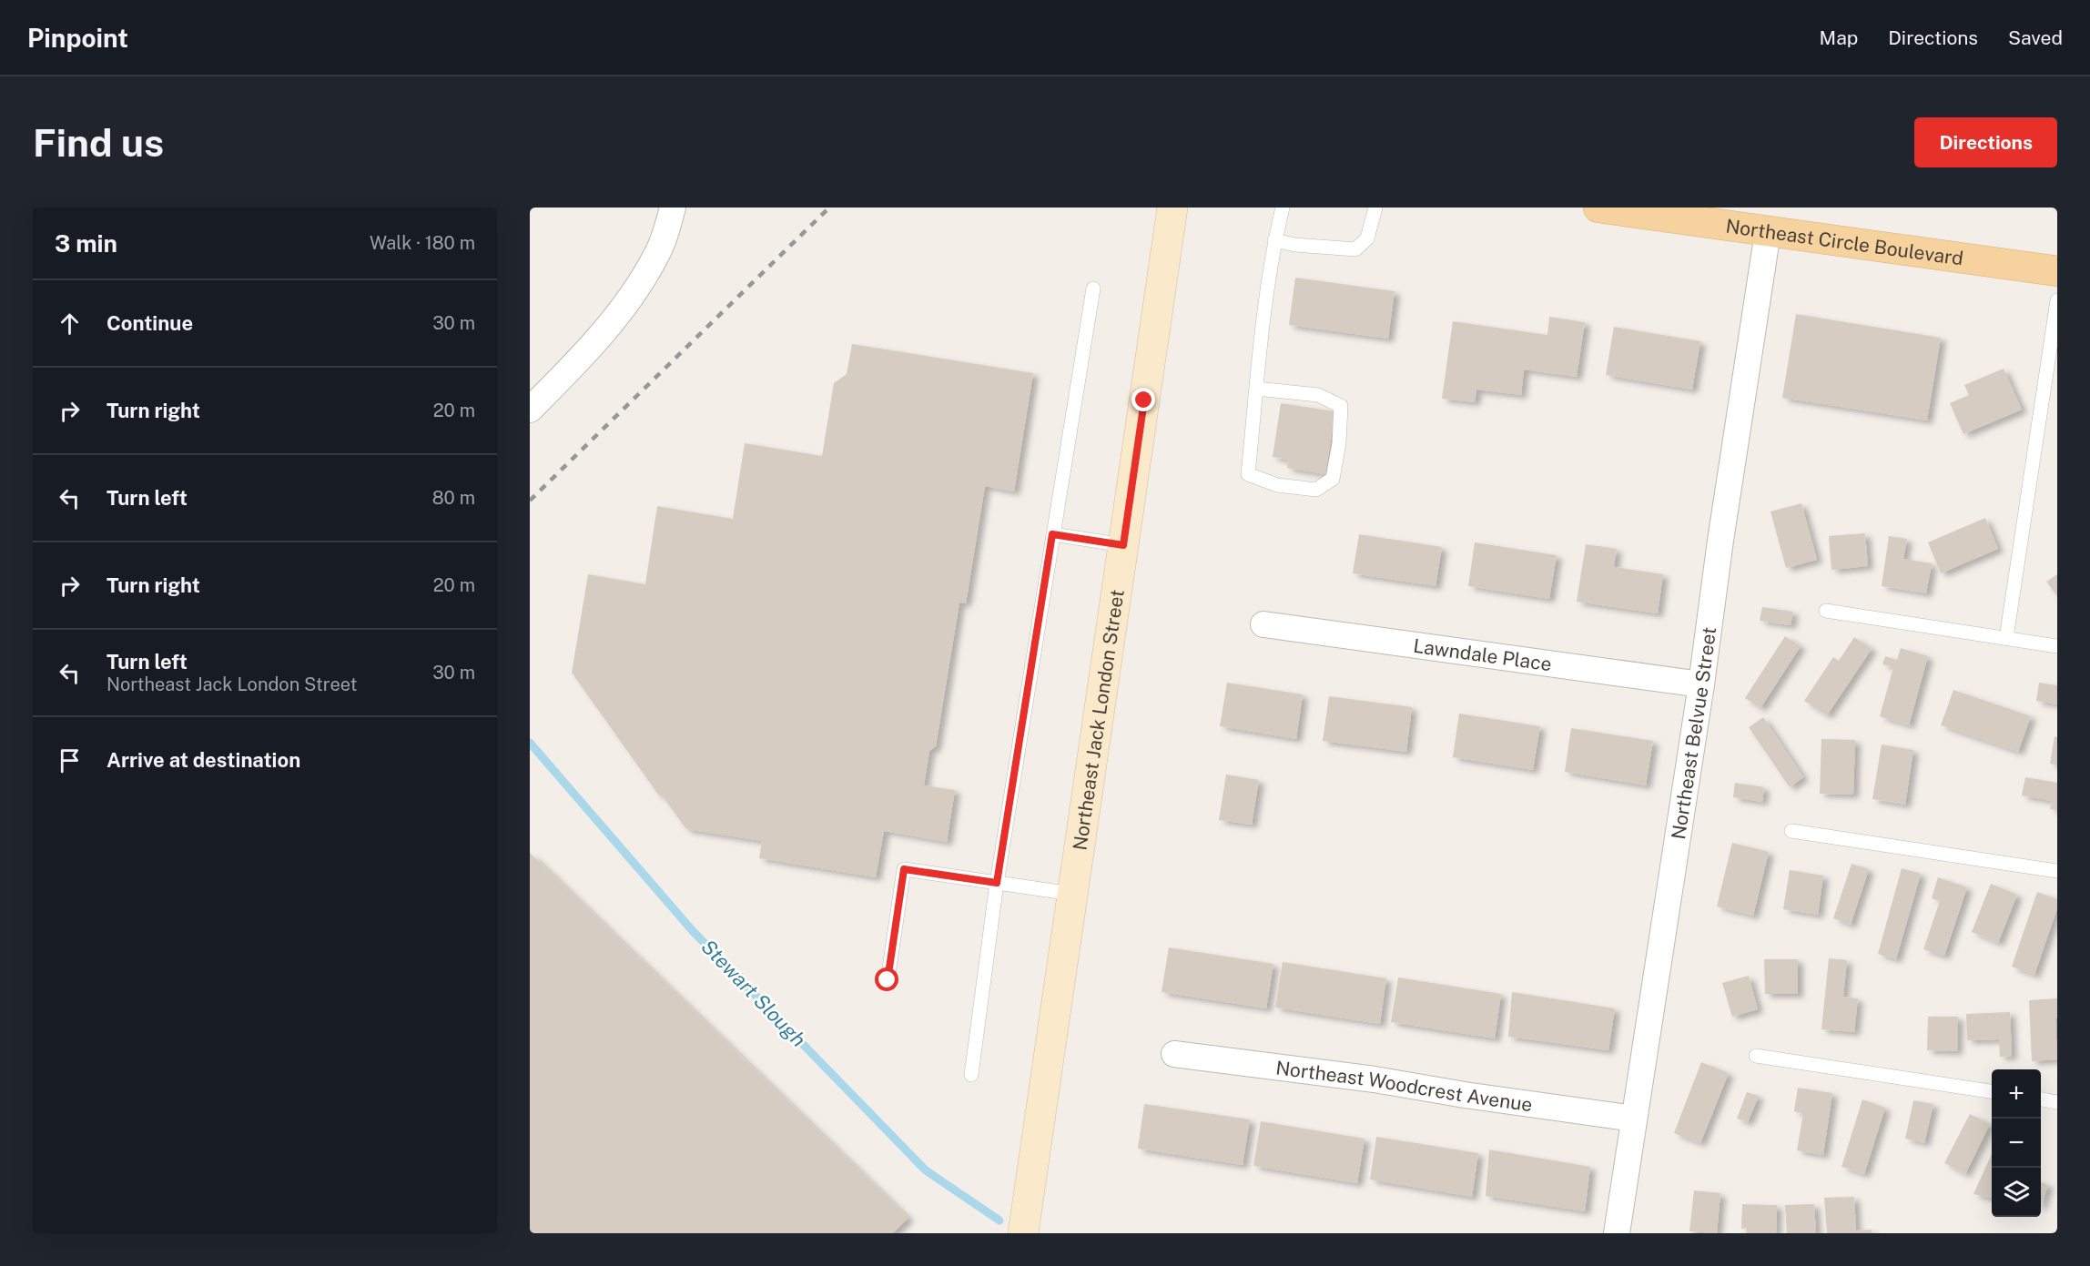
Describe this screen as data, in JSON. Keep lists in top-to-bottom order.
{
  "streets": {
    "main road": ["Northeast Circle Boulevard"],
    "street": [
      "Lawndale Place",
      "Northeast Jack London Street",
      "Northeast Belvue Street",
      "Northeast Woodcrest Avenue"
    ]
  },
  "crossings": [
    ["Northeast Circle Boulevard", "Northeast Belvue Street"],
    ["Lawndale Place", "Northeast Belvue Street"],
    ["Northeast Belvue Street", "Northeast Woodcrest Avenue"]
  ],
  "water": ["Stewart Slough"],
  "page": {
    "header": "Pinpoint",
    "nav": ["Map", "Directions", "Saved"],
    "buttons": "Directions",
    "title": "Find us",
    "heading": ["3 min", "Walk · 180 m"],
    "list": [
      ["Continue", "30 m"],
      ["Turn right", "20 m"],
      ["Turn left", "80 m"],
      ["Turn right", "20 m"],
      ["Turn left", "Northeast Jack London Street", "30 m"],
      "Arrive at destination"
    ],
    "map_buttons": ["+", "−"]
  }
}
